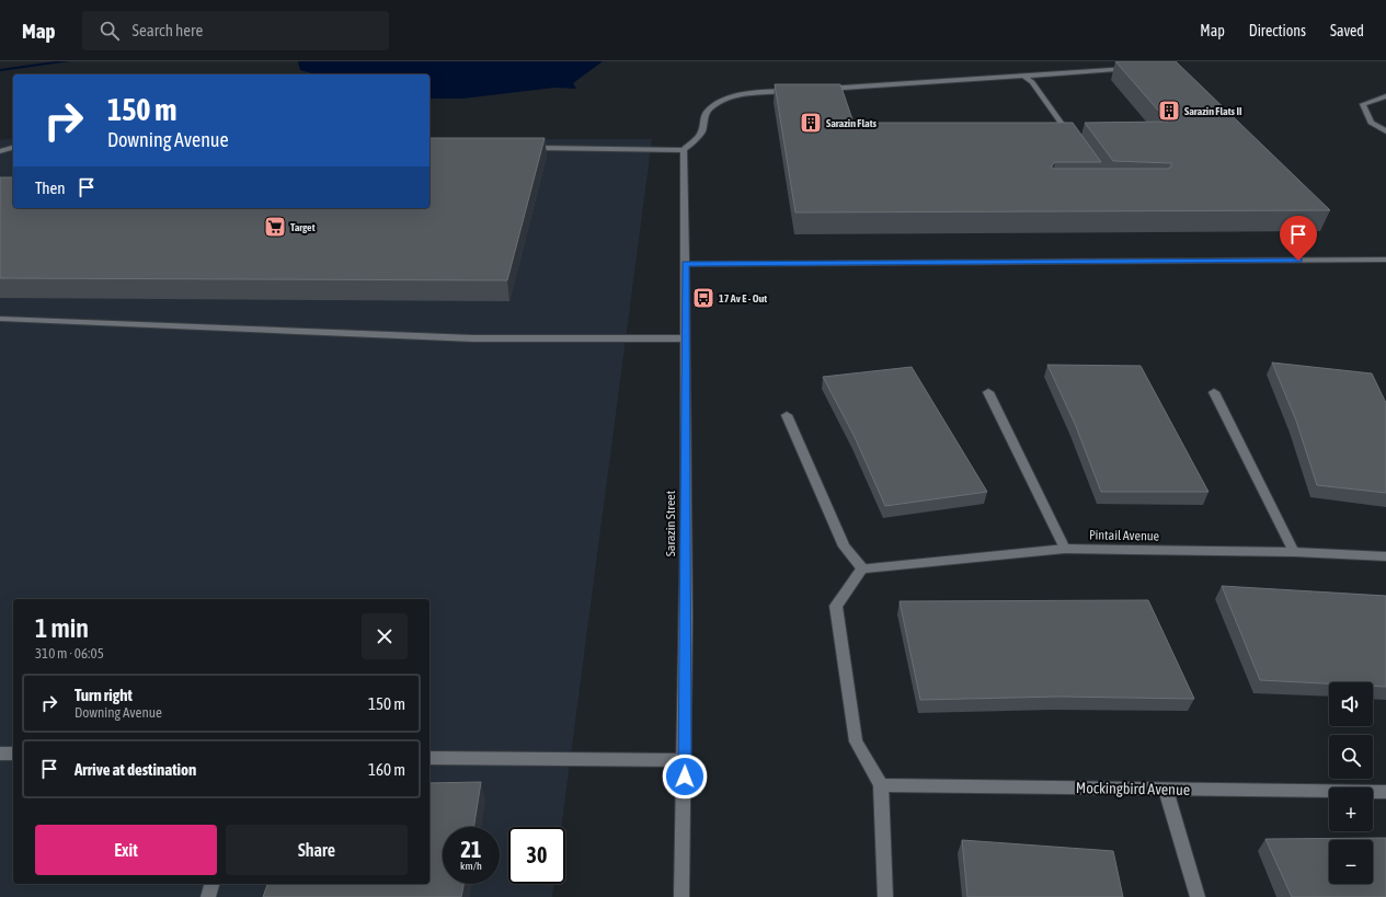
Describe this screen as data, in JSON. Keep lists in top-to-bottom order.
{
  "streets": {
    "street": ["Sarazin Street", "Pintail Avenue", "Mockingbird Avenue"]
  },
  "places": {
    "building": ["Sarazin Flats II", "Sarazin Flats"],
    "supermarket": ["Target"],
    "bus stop": ["17 Av E - Out"]
  },
  "page": {
    "header": "Map",
    "search": "Search here",
    "nav": ["Map", "Directions", "Saved"],
    "turn": ["150 m", "Downing Avenue"],
    "then": "Then",
    "heading": ["1 min", "310 m · 06:05"],
    "list": [
      {
        "name": "Turn right",
        "note": "Downing Avenue",
        "value": "150 m"
      },
      {
        "name": "Arrive at destination",
        "value": "160 m"
      }
    ],
    "map_buttons": ["+", "−"],
    "buttons": ["Exit", "Share"],
    "speed": "21 km/h",
    "limit": "30"
  }
}
